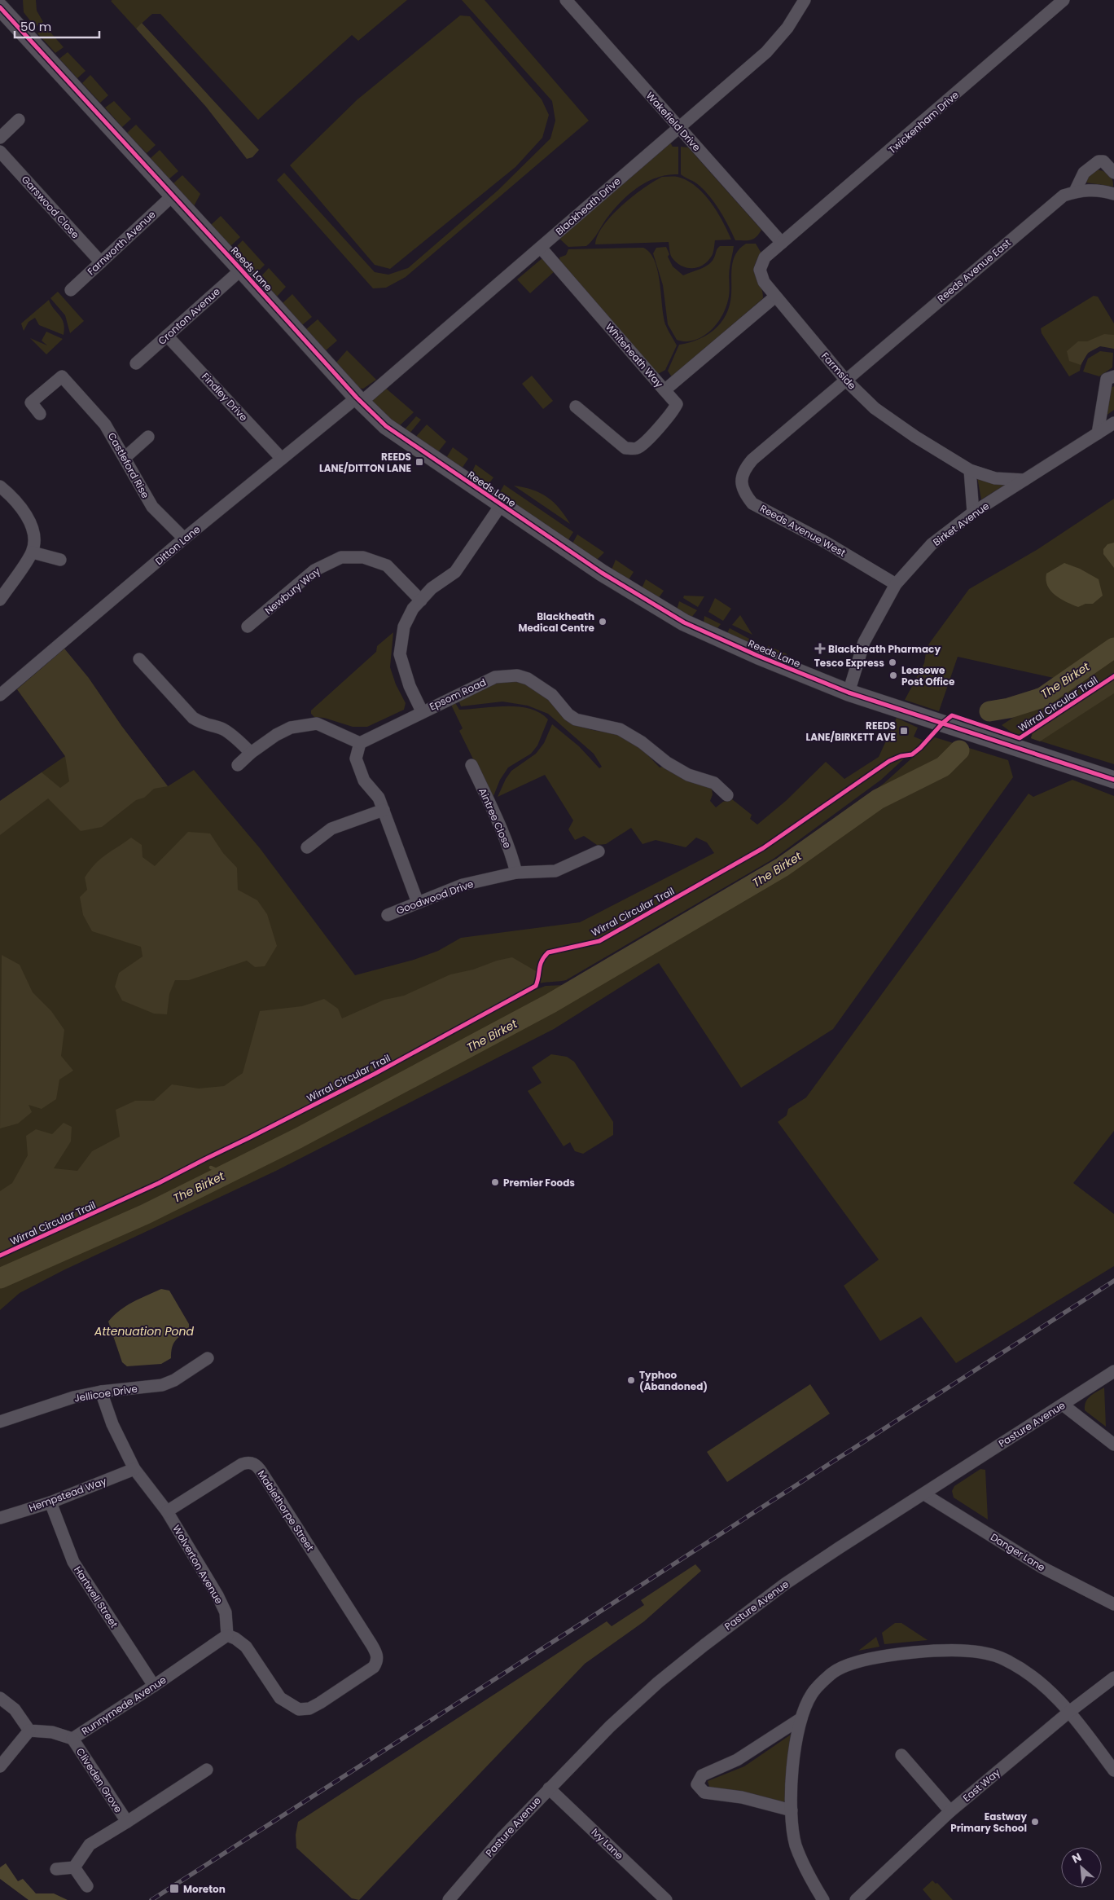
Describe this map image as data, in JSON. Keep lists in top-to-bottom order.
{
  "streets": {
    "street": [
      "Wakefield Drive",
      "Twickenham Drive",
      "Blackheath Drive",
      "Garswood Close",
      "Farnworth Avenue",
      "Reeds Lane",
      "Reeds Avenue East",
      "Cronton Avenue",
      "Whiteheath Way",
      "Farmside",
      "Findley Drive",
      "Castleford Rise",
      "Birket Avenue",
      "Reeds Avenue West",
      "Ditton Lane",
      "Newbury Way",
      "Epsom Road",
      "Aintree Close",
      "Goodwood Drive",
      "Jellicoe Drive",
      "Pasture Avenue",
      "Hempstead Way",
      "Mablethorpe Street",
      "Danger Lane",
      "Wolverton Avenue",
      "Hartwell Street",
      "Runnymede Avenue",
      "Cliveden Grove",
      "East Way",
      "Ivy Lane"
    ],
    "cycle path": ["Wirral Circular Trail"]
  },
  "crossings": [
    ["Wakefield Drive", "Twickenham Drive"],
    ["Wakefield Drive", "Blackheath Drive"],
    ["Wakefield Drive", "Farmside"],
    ["Twickenham Drive", "Farmside"],
    ["Blackheath Drive", "Reeds Lane"],
    ["Blackheath Drive", "Whiteheath Way"],
    ["Blackheath Drive", "Ditton Lane"],
    ["Garswood Close", "Farnworth Avenue"],
    ["Farnworth Avenue", "Reeds Lane"],
    ["Reeds Lane", "Cronton Avenue"],
    ["Reeds Lane", "Birket Avenue"],
    ["Reeds Lane", "Ditton Lane"],
    ["Reeds Lane", "Epsom Road"],
    ["Reeds Avenue East", "Farmside"],
    ["Reeds Avenue East", "Reeds Avenue West"],
    ["Cronton Avenue", "Findley Drive"],
    ["Whiteheath Way", "Farmside"],
    ["Farmside", "Birket Avenue"],
    ["Farmside", "Reeds Avenue West"],
    ["Findley Drive", "Ditton Lane"],
    ["Castleford Rise", "Ditton Lane"],
    ["Birket Avenue", "Reeds Avenue West"],
    ["Newbury Way", "Epsom Road"],
    ["Aintree Close", "Goodwood Drive"],
    ["Jellicoe Drive", "Wolverton Avenue"],
    ["Pasture Avenue", "Danger Lane"],
    ["Pasture Avenue", "Ivy Lane"],
    ["Hempstead Way", "Wolverton Avenue"],
    ["Hempstead Way", "Hartwell Street"],
    ["Mablethorpe Street", "Wolverton Avenue"],
    ["Mablethorpe Street", "Runnymede Avenue"],
    ["Wolverton Avenue", "Runnymede Avenue"],
    ["Hartwell Street", "Runnymede Avenue"],
    ["Runnymede Avenue", "Cliveden Grove"]
  ],
  "water": ["The Birket", "Attenuation Pond"],
  "places": {
    "transit": ["REEDS LANE/DITTON LANE", "REEDS LANE/BIRKETT AVE", "Moreton"],
    "other": [
      "Blackheath Medical Centre",
      "Tesco Express",
      "Leasowe Post Office",
      "Premier Foods",
      "Typhoo (Abandoned)",
      "Eastway Primary School"
    ],
    "health": ["Blackheath Pharmacy"]
  },
  "scale_bar": "50 m",
  "north": "top left"
}
